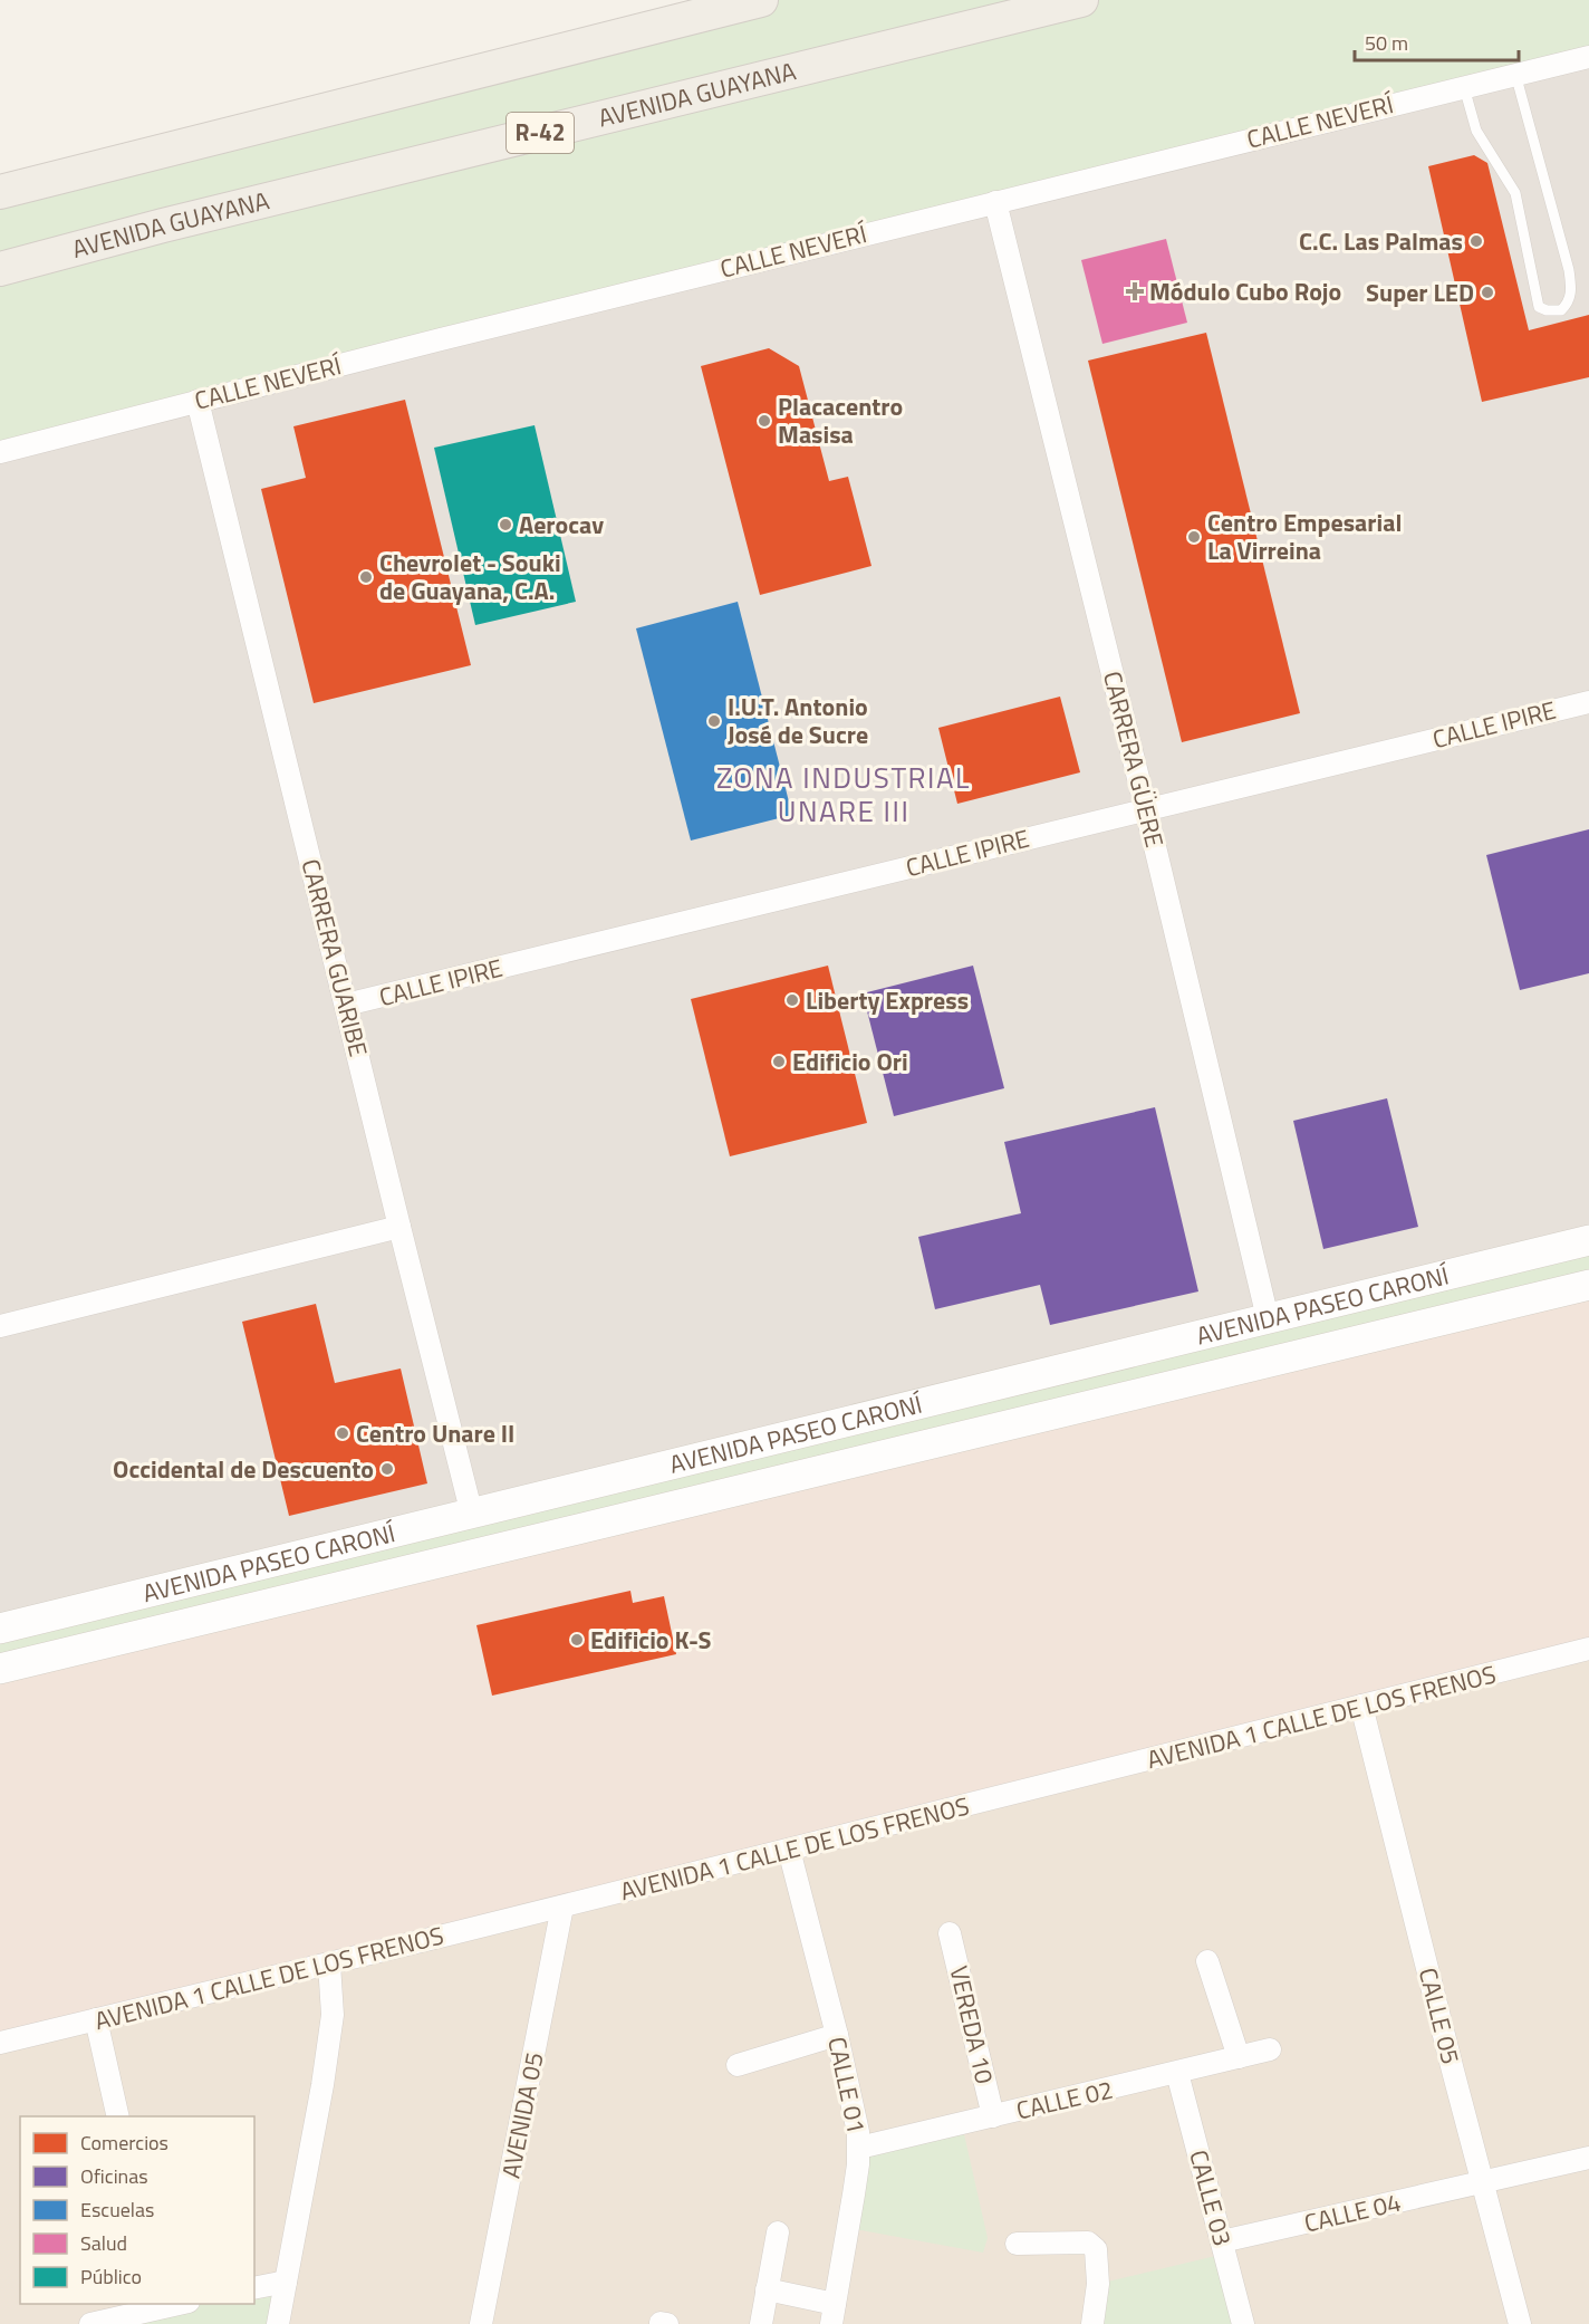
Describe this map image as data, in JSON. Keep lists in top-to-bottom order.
{
  "streets": {
    "main road": ["AVENIDA GUAYANA", "R-42"],
    "street": [
      "CALLE NEVERÍ",
      "CALLE IPIRE",
      "CARRERA GÜERE",
      "CARRERA GUARIBE",
      "AVENIDA PASEO CARONÍ",
      "AVENIDA 1 CALLE DE LOS FRENOS",
      "CALLE 05",
      "VEREDA 10",
      "CALLE 01",
      "CALLE 02",
      "AVENIDA 05",
      "CALLE 03",
      "CALLE 04"
    ]
  },
  "crossings": [
    ["CALLE NEVERÍ", "CARRERA GÜERE"],
    ["CALLE NEVERÍ", "CARRERA GUARIBE"],
    ["CALLE IPIRE", "CARRERA GÜERE"],
    ["CALLE IPIRE", "CARRERA GUARIBE"],
    ["CARRERA GÜERE", "AVENIDA PASEO CARONÍ"],
    ["CARRERA GUARIBE", "AVENIDA PASEO CARONÍ"],
    ["AVENIDA 1 CALLE DE LOS FRENOS", "CALLE 05"],
    ["AVENIDA 1 CALLE DE LOS FRENOS", "CALLE 01"],
    ["AVENIDA 1 CALLE DE LOS FRENOS", "AVENIDA 05"],
    ["CALLE 05", "CALLE 04"],
    ["VEREDA 10", "CALLE 02"],
    ["CALLE 01", "CALLE 02"],
    ["CALLE 02", "CALLE 03"],
    ["CALLE 03", "CALLE 04"]
  ],
  "districts": ["ZONA INDUSTRIAL UNARE III"],
  "places": {
    "other": [
      "C.C. Las Palmas",
      "Super LED",
      "Placacentro Masisa",
      "Aerocav",
      "Centro Empesarial La Virreina",
      "Chevrolet - Souki de Guayana, C.A.",
      "I.U.T. Antonio José de Sucre",
      "Liberty Express",
      "Edificio Ori",
      "Centro Unare II",
      "Occidental de Descuento",
      "Edificio K-S"
    ],
    "health": ["Módulo Cubo Rojo"]
  },
  "legend": [
    "Comercios",
    "Oficinas",
    "Escuelas",
    "Salud",
    "Público"
  ],
  "scale_bar": "50 m"
}
